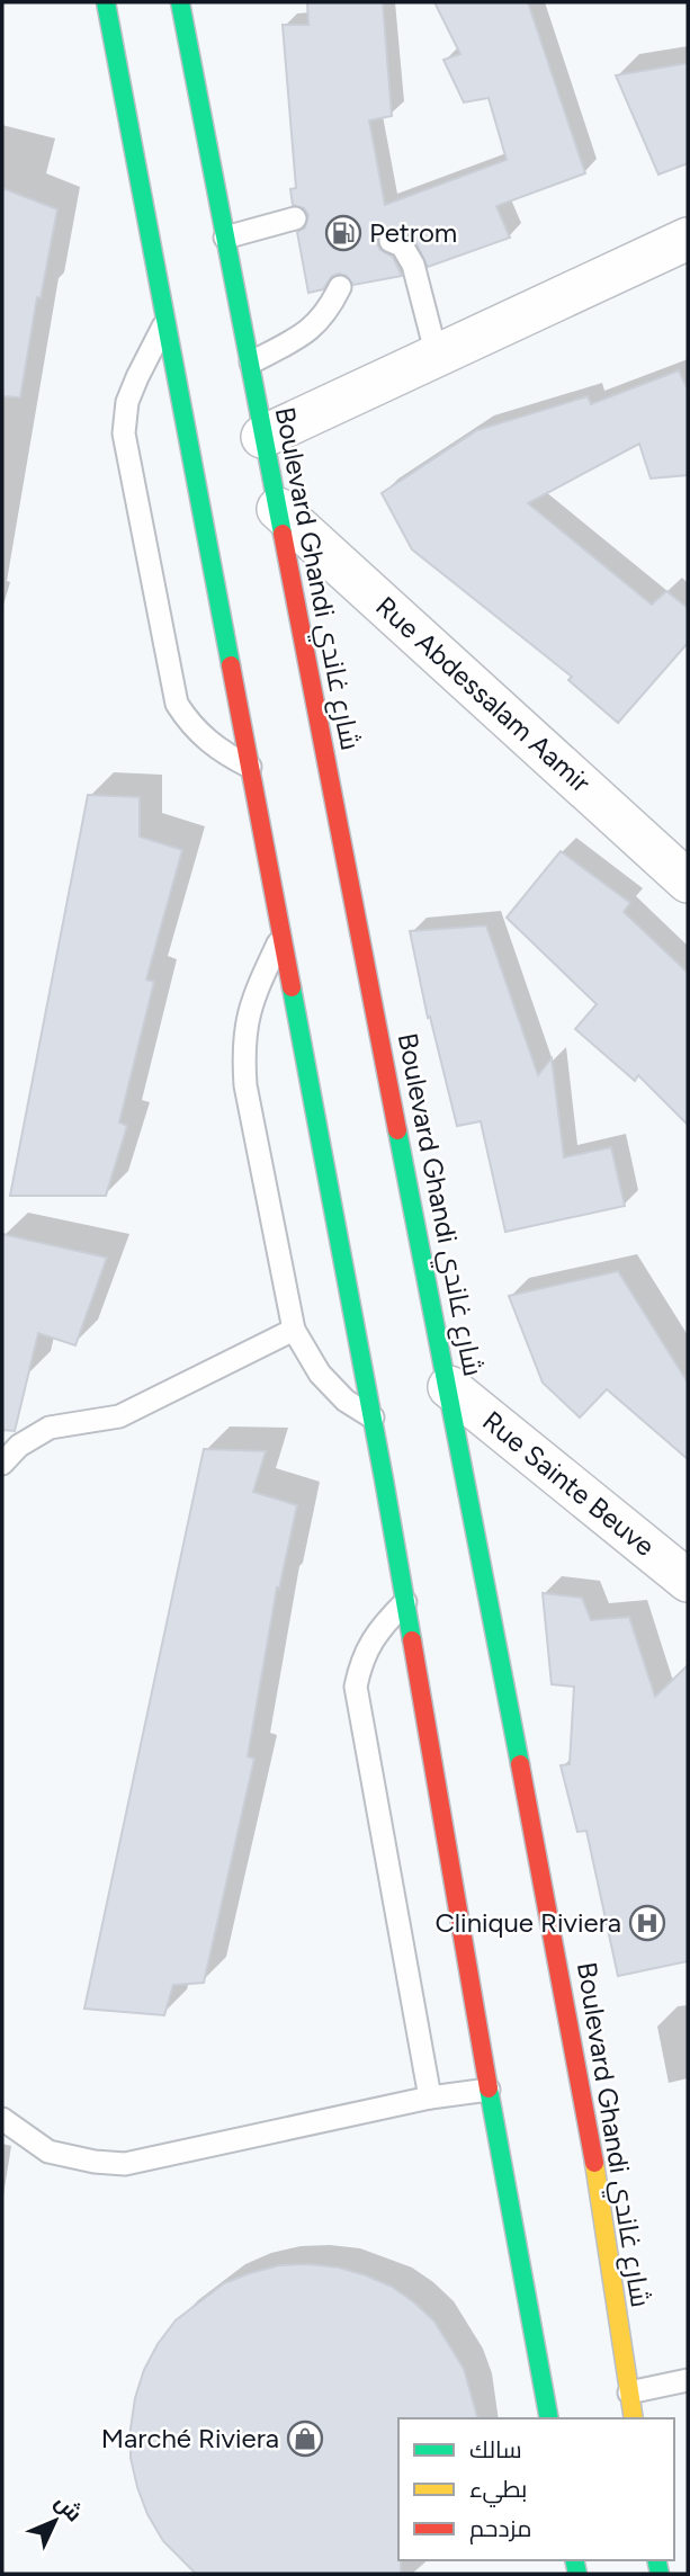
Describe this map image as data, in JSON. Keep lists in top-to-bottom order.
{
  "streets": {
    "main road": ["Boulevard Ghandi شارع غاندي"],
    "street": ["Rue Abdessalam Aamir", "Rue Sainte Beuve"]
  },
  "crossings": [
    ["Boulevard Ghandi شارع غاندي", "Rue Abdessalam Aamir"],
    ["Boulevard Ghandi شارع غاندي", "Rue Sainte Beuve"]
  ],
  "places": {
    "fuel station": ["Petrom"],
    "hospital": ["Clinique Riviera"],
    "shop": ["Marché Riviera"]
  },
  "legend": ["سالك", "بطيء", "مزدحم"],
  "north": "top right"
}
